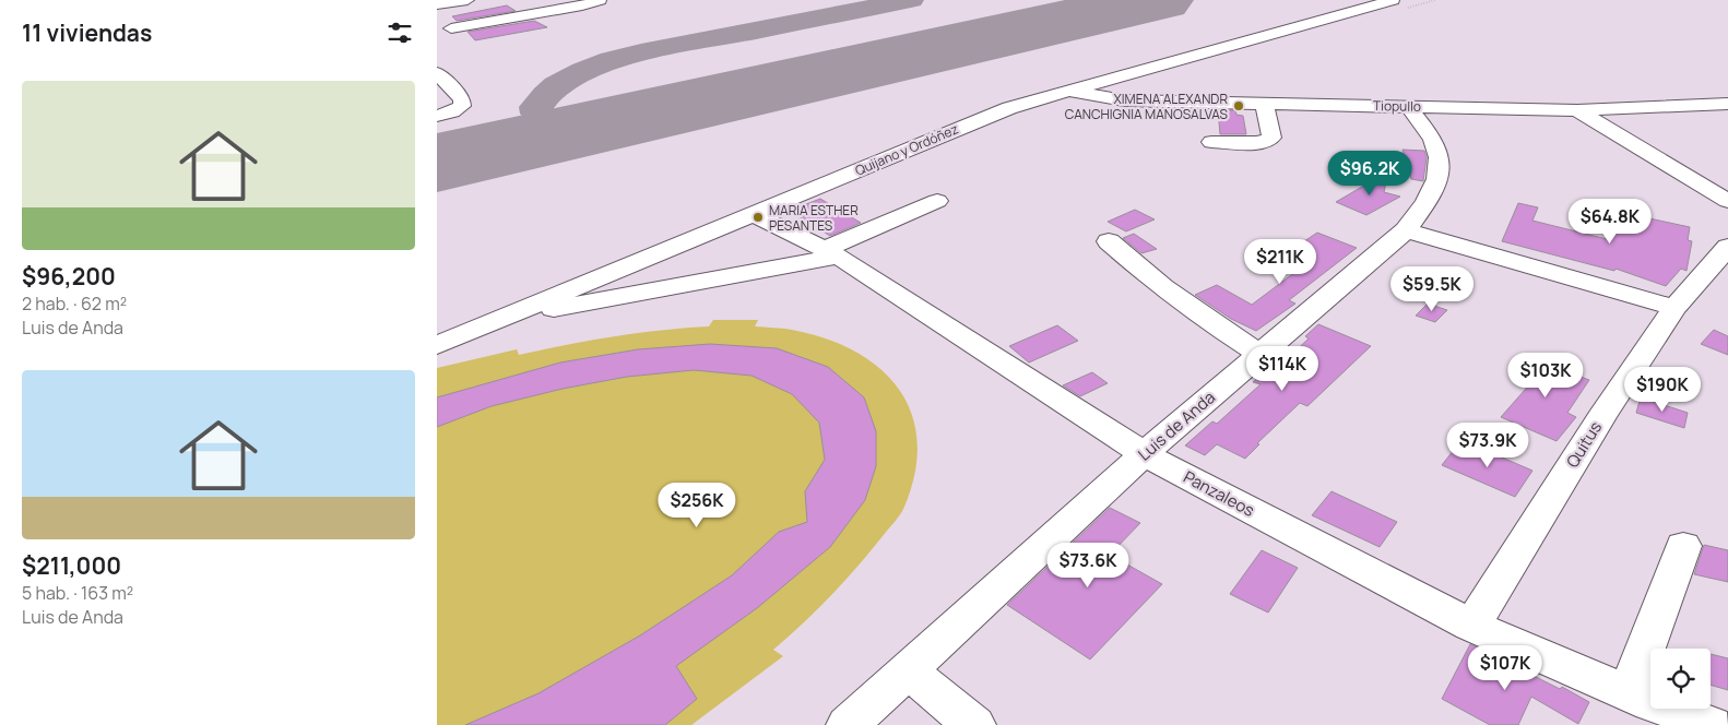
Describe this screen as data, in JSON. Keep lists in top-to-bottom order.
{
  "streets": {
    "street": [
      "Tiopullo",
      "Quijano y Ordóñez",
      "Luis de Anda",
      "Quitus",
      "Panzaleos"
    ]
  },
  "crossings": [
    ["Tiopullo", "Quijano y Ordóñez"],
    ["Tiopullo", "Luis de Anda"],
    ["Quijano y Ordóñez", "Panzaleos"],
    ["Luis de Anda", "Panzaleos"],
    ["Quitus", "Panzaleos"]
  ],
  "places": ["XIMENA ALEXANDR CANCHIGNIA MANOSALVAS", "MARIA ESTHER PESANTES"],
  "page": {
    "heading": "11 viviendas",
    "list": [
      {
        "name": "$96,200",
        "note": "2 hab. · 62 m² · Luis de Anda"
      },
      {
        "name": "$211,000",
        "note": "5 hab. · 163 m² · Luis de Anda"
      }
    ],
    "price": [
      "$96.2K",
      "$64.8K",
      "$211K",
      "$59.5K",
      "$114K",
      "$103K",
      "$190K",
      "$73.9K",
      "$256K",
      "$73.6K",
      "$107K"
    ]
  }
}
